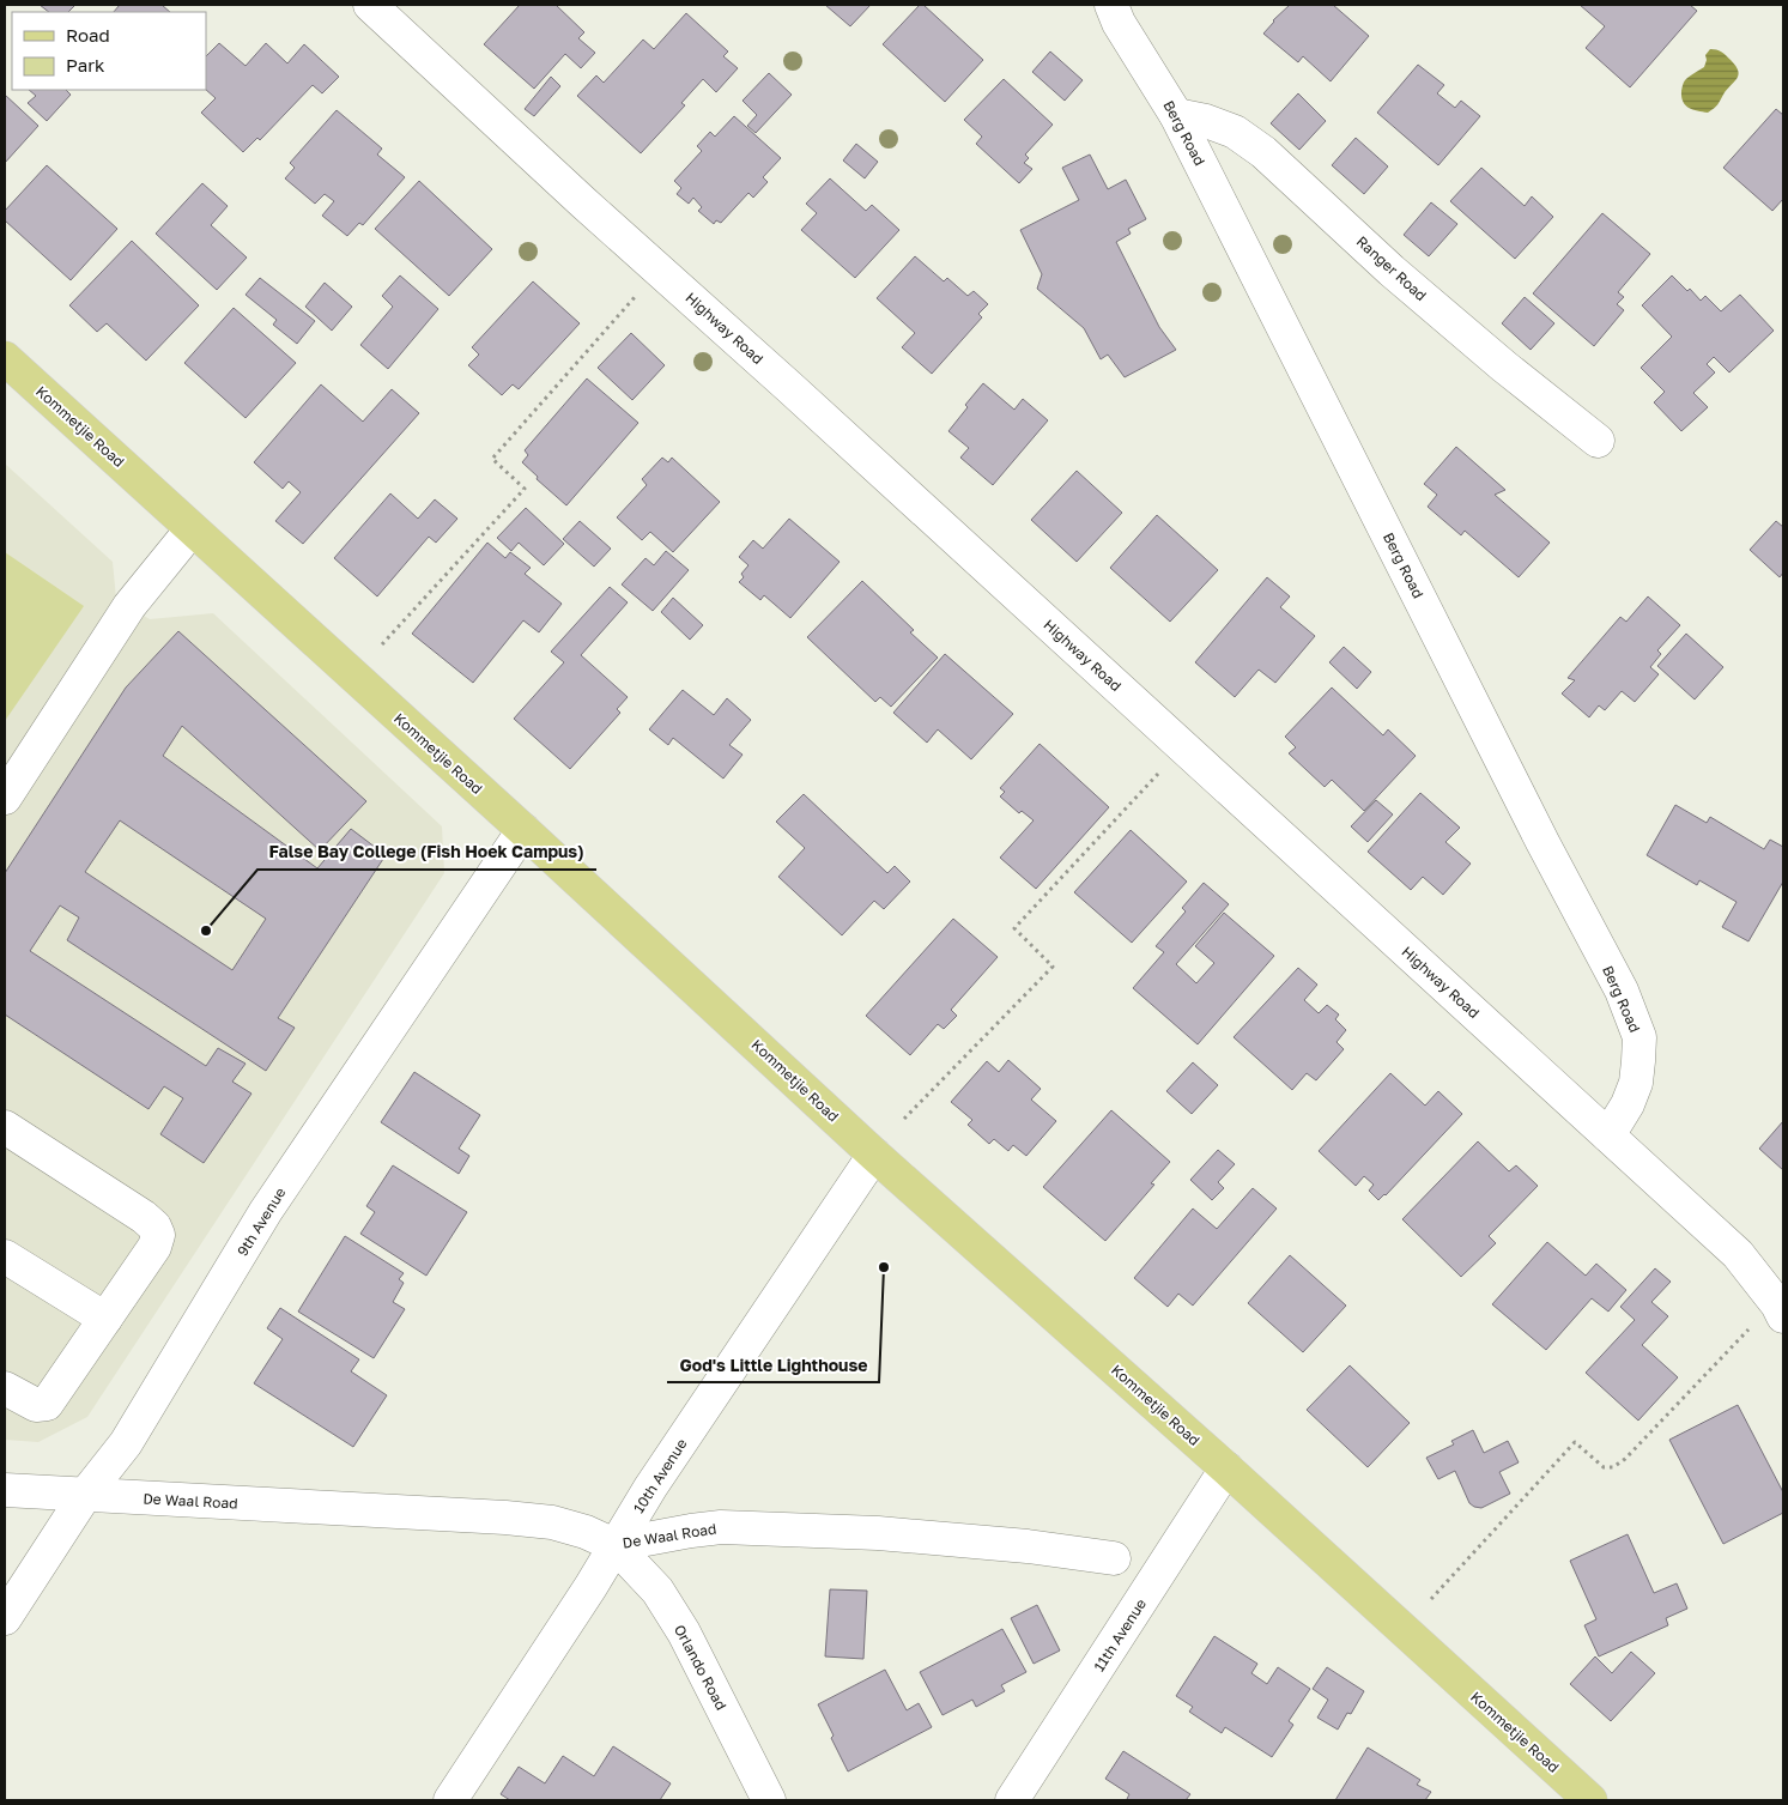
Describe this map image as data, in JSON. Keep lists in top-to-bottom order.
{
  "streets": {
    "main road": ["Kommetjie Road"],
    "street": [
      "Berg Road",
      "Ranger Road",
      "Highway Road",
      "9th Avenue",
      "10th Avenue",
      "De Waal Road",
      "11th Avenue",
      "Orlando Road"
    ]
  },
  "crossings": [
    ["Berg Road", "Ranger Road"],
    ["Berg Road", "Highway Road"],
    ["Kommetjie Road", "9th Avenue"],
    ["Kommetjie Road", "10th Avenue"],
    ["Kommetjie Road", "11th Avenue"],
    ["9th Avenue", "De Waal Road"],
    ["10th Avenue", "De Waal Road"],
    ["10th Avenue", "Orlando Road"],
    ["De Waal Road", "Orlando Road"]
  ],
  "places": ["False Bay College (Fish Hoek Campus)", "God's Little Lighthouse"],
  "legend": ["Road", "Park"]
}
